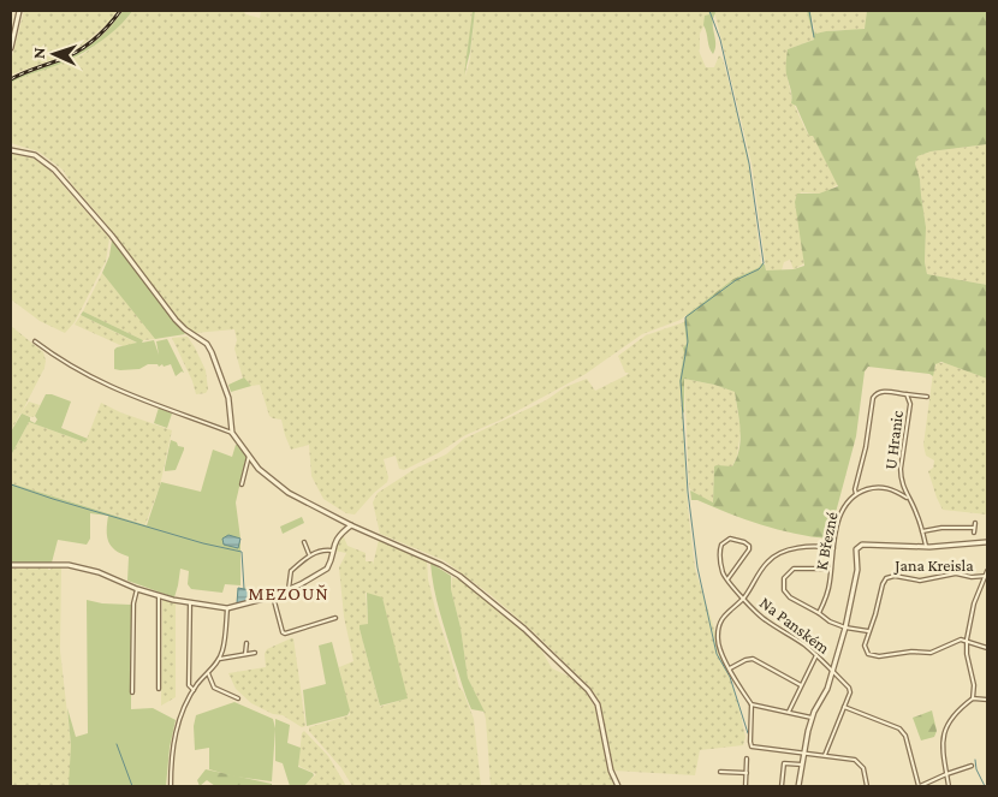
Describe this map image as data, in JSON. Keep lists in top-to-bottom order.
{
  "streets": {
    "street": [
      "U Hranic",
      "K Březné",
      "Jana Kreisla",
      "Na Panském"
    ]
  },
  "crossings": [
    ["U Hranic", "K Březné"]
  ],
  "districts": ["MEZOUŇ"],
  "north": "left"
}
